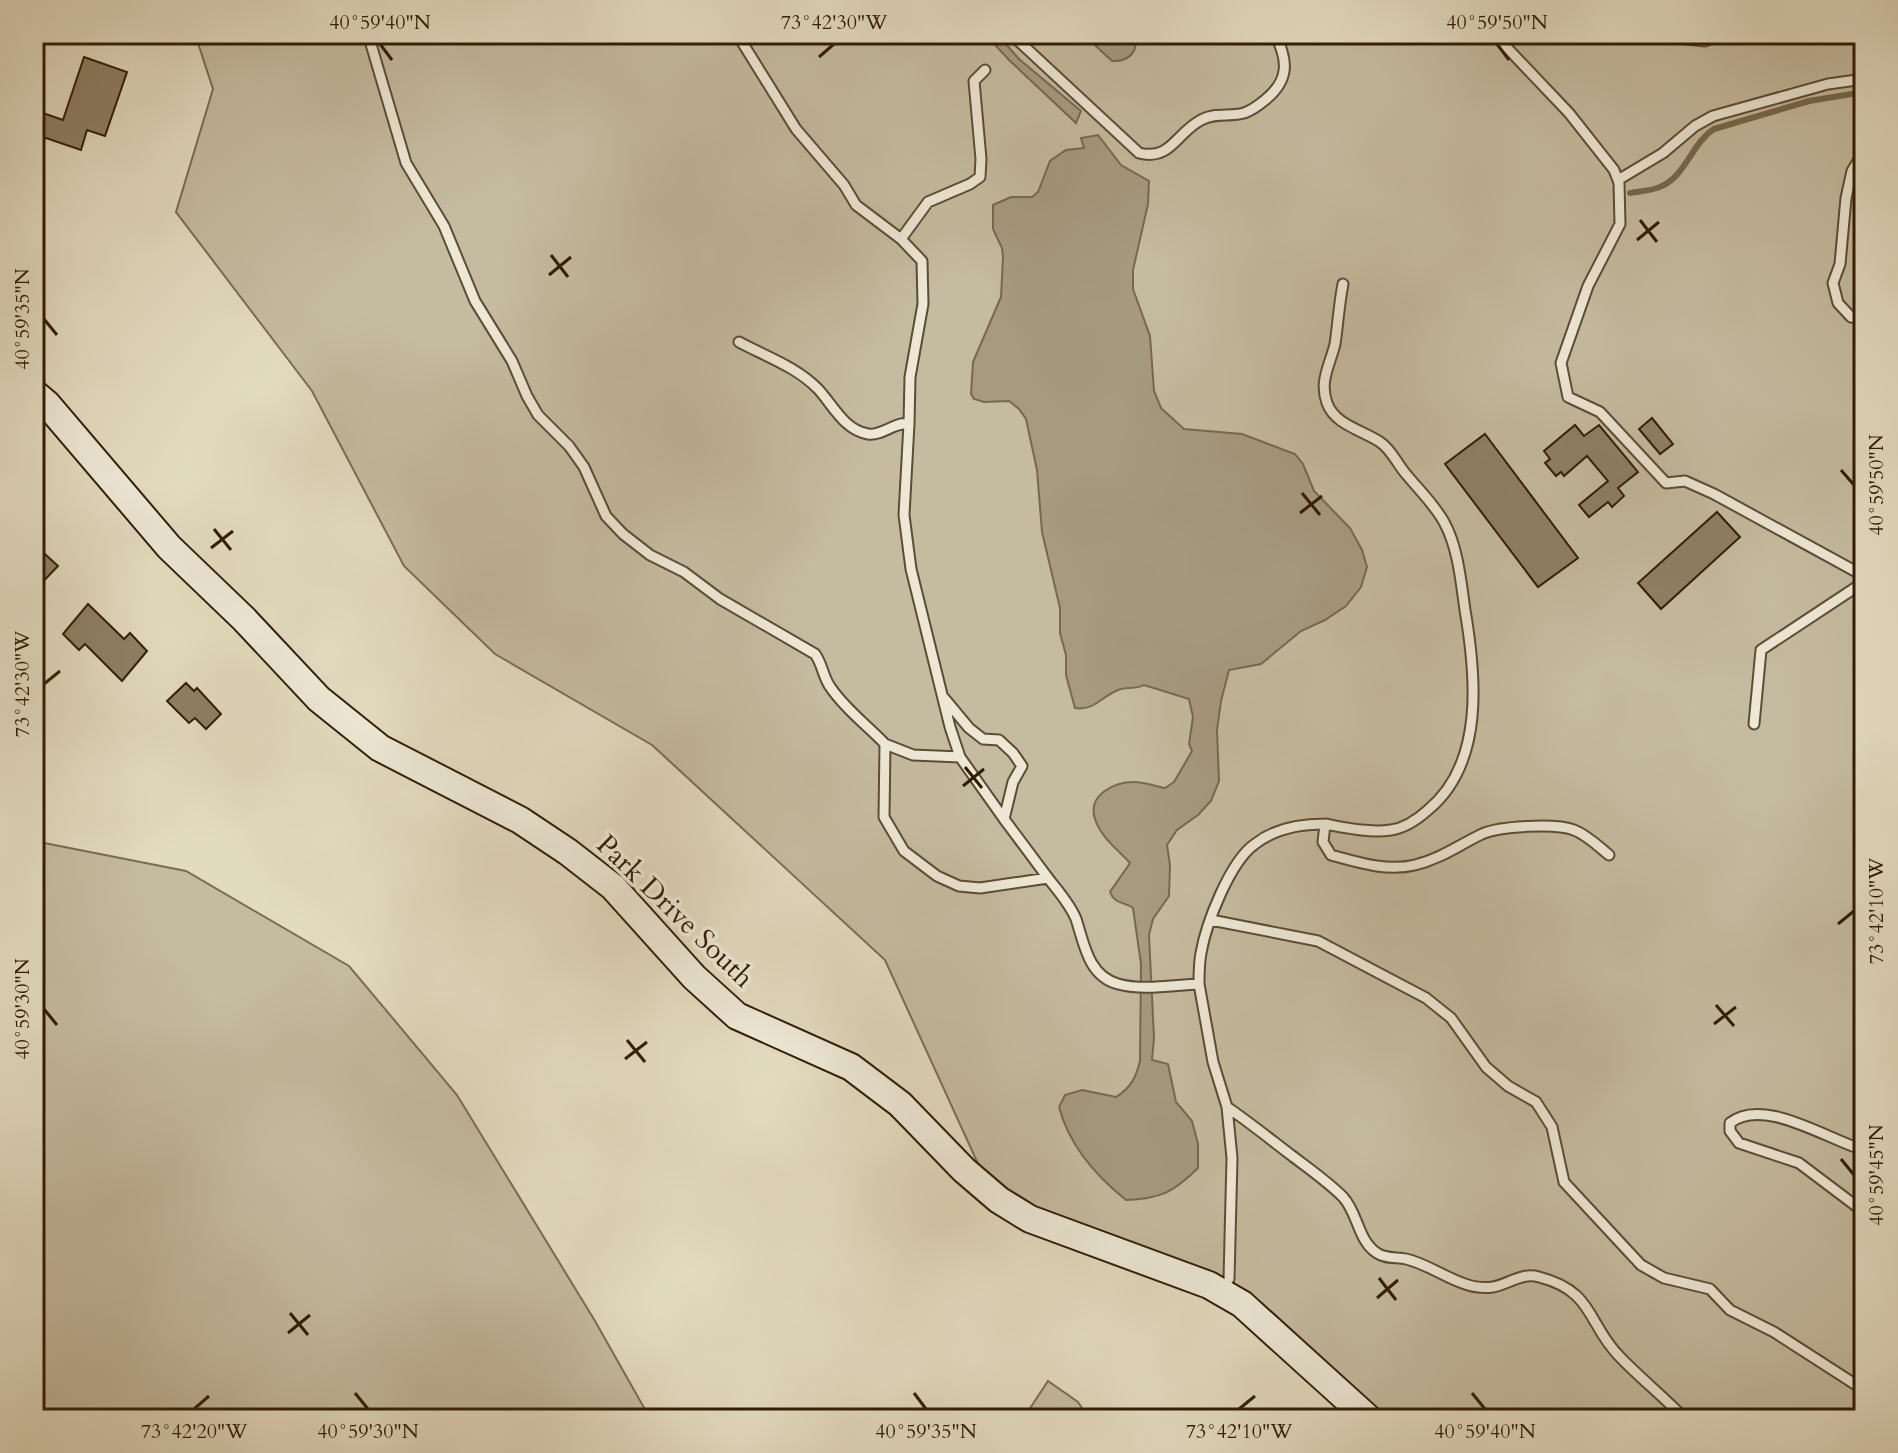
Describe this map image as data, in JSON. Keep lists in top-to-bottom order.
{
  "streets": {
    "street": ["Park Drive South"]
  },
  "coordinates": [
    "40°59'40\"N",
    "73°42'30\"W",
    "40°59'50\"N",
    "40°59'35\"N",
    "73°42'10\"W",
    "40°59'30\"N",
    "40°59'45\"N",
    "73°42'20\"W"
  ]
}
